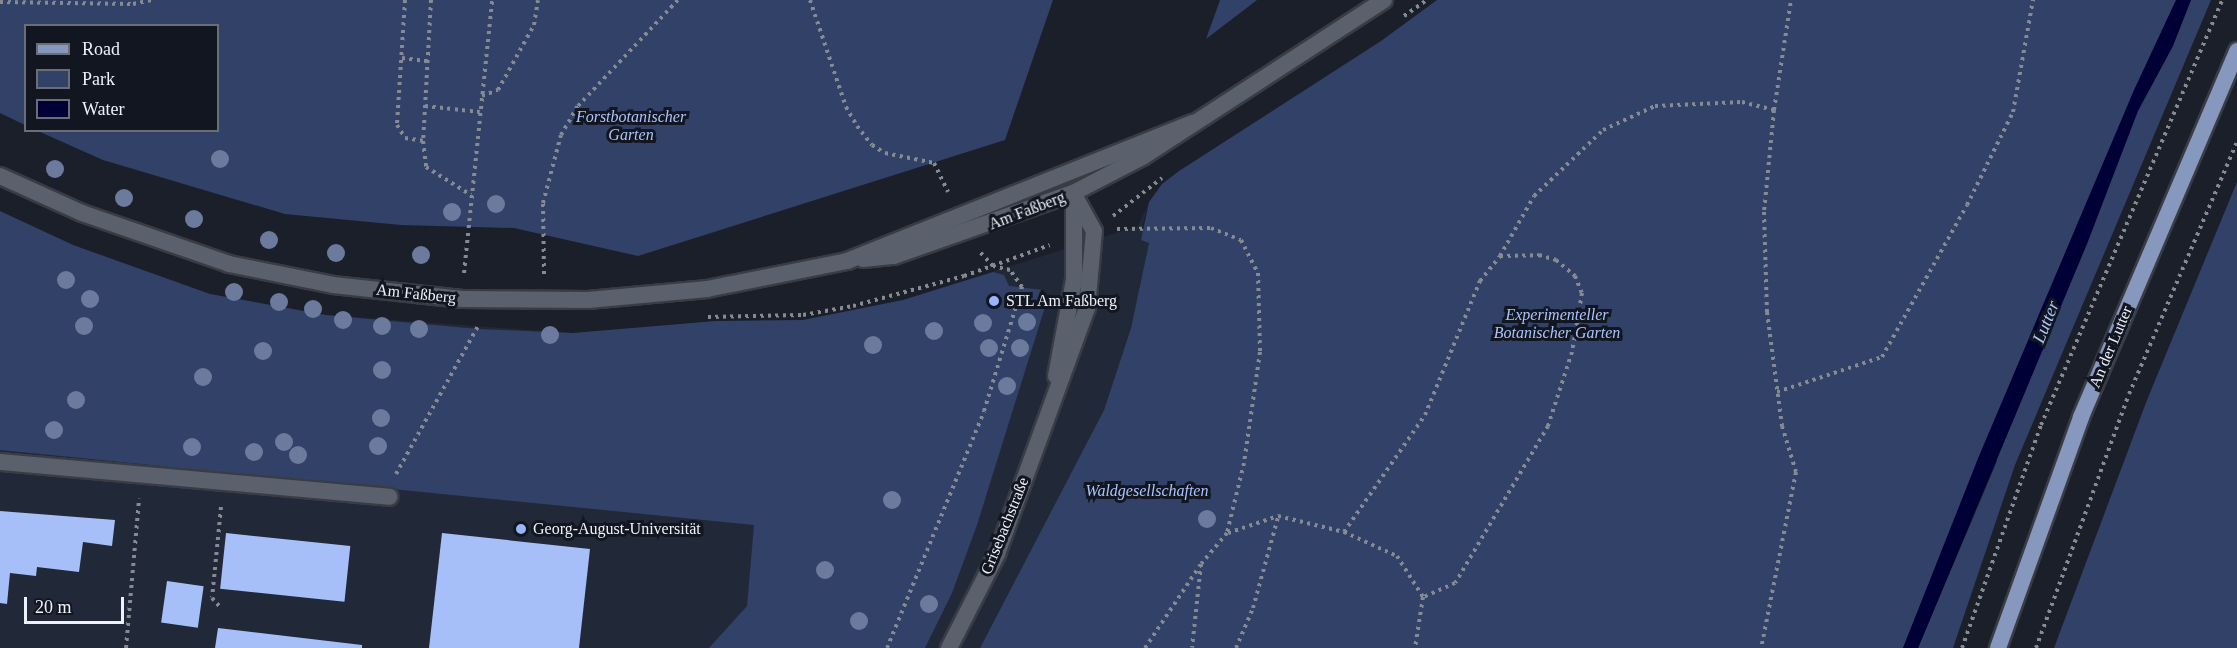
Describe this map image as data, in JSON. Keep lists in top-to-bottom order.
{
  "streets": {
    "main road": ["An der Lutter"],
    "street": ["Am Faßberg", "Grisebachstraße"]
  },
  "crossings": [
    ["Am Faßberg", "Grisebachstraße"]
  ],
  "water": ["Lutter"],
  "parks": ["Forstbotanischer Garten", "Experimenteller Botanischer Garten", "Waldgesellschaften"],
  "places": ["STL Am Faßberg", "Georg-August-Universität"],
  "legend": ["Road", "Park", "Water"],
  "scale_bar": "20 m"
}
